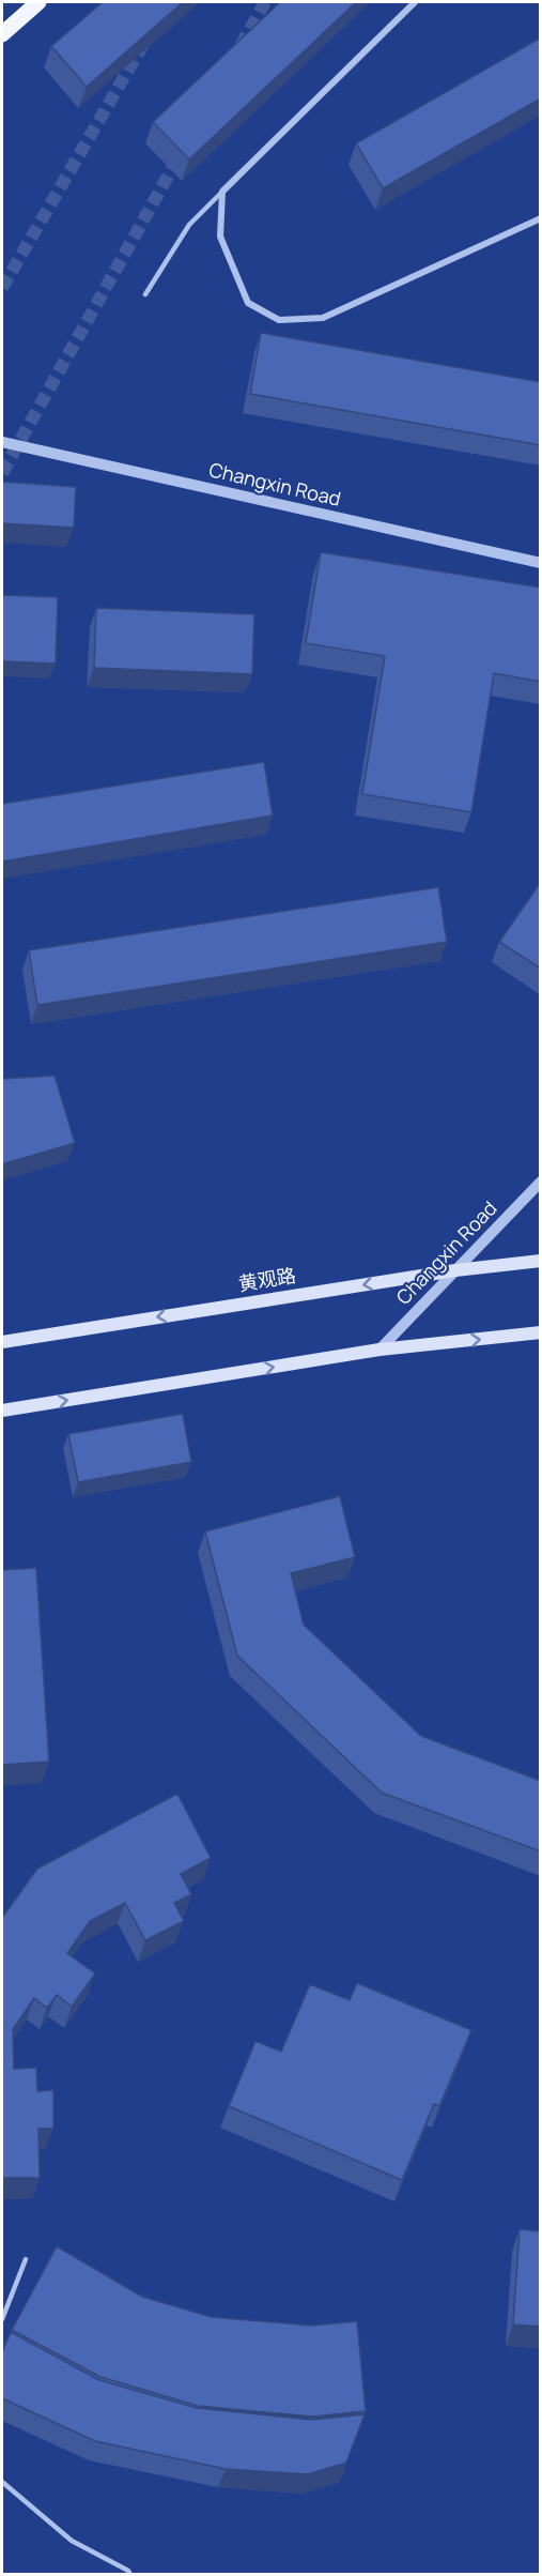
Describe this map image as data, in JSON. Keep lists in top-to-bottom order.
{
  "streets": {
    "main road": ["黄观路"],
    "street": ["Changxin Road"]
  },
  "crossings": [
    ["Changxin Road", "黄观路"]
  ]
}
